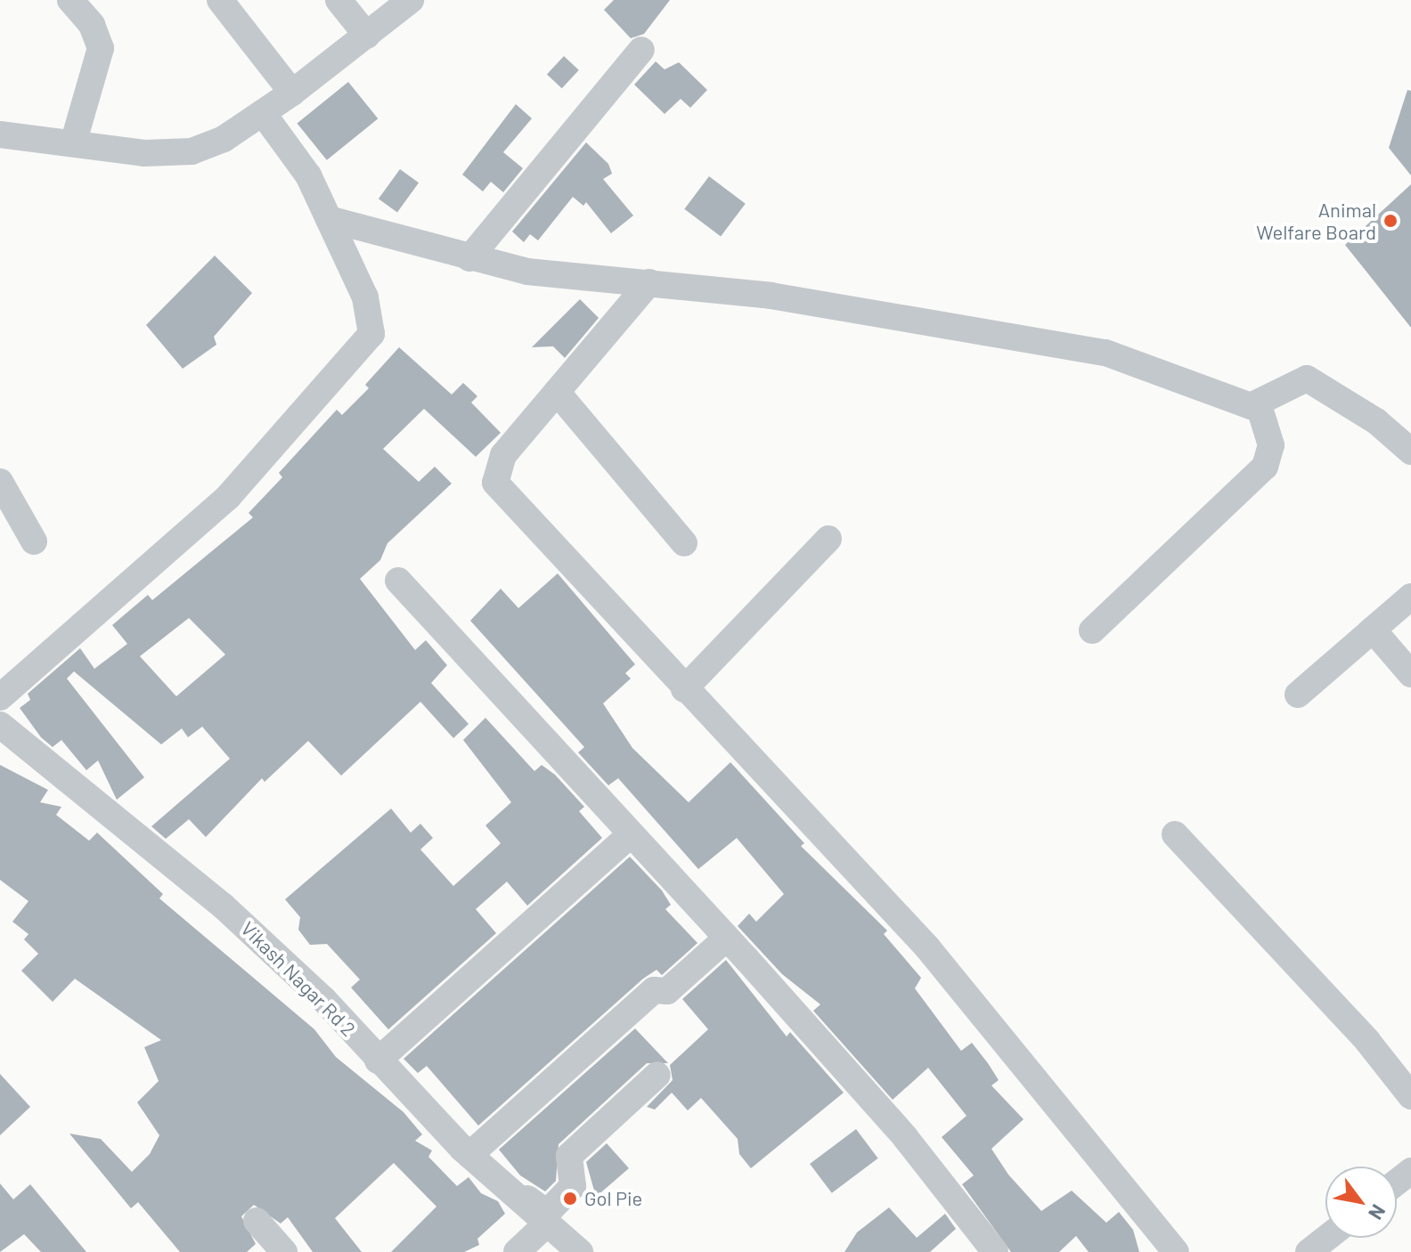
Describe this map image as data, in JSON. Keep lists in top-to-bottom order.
{
  "streets": {
    "street": ["Vikash Nagar Rd 2"]
  },
  "places": ["Animal Welfare Board", "Gol Pie"],
  "north": "bottom right"
}
